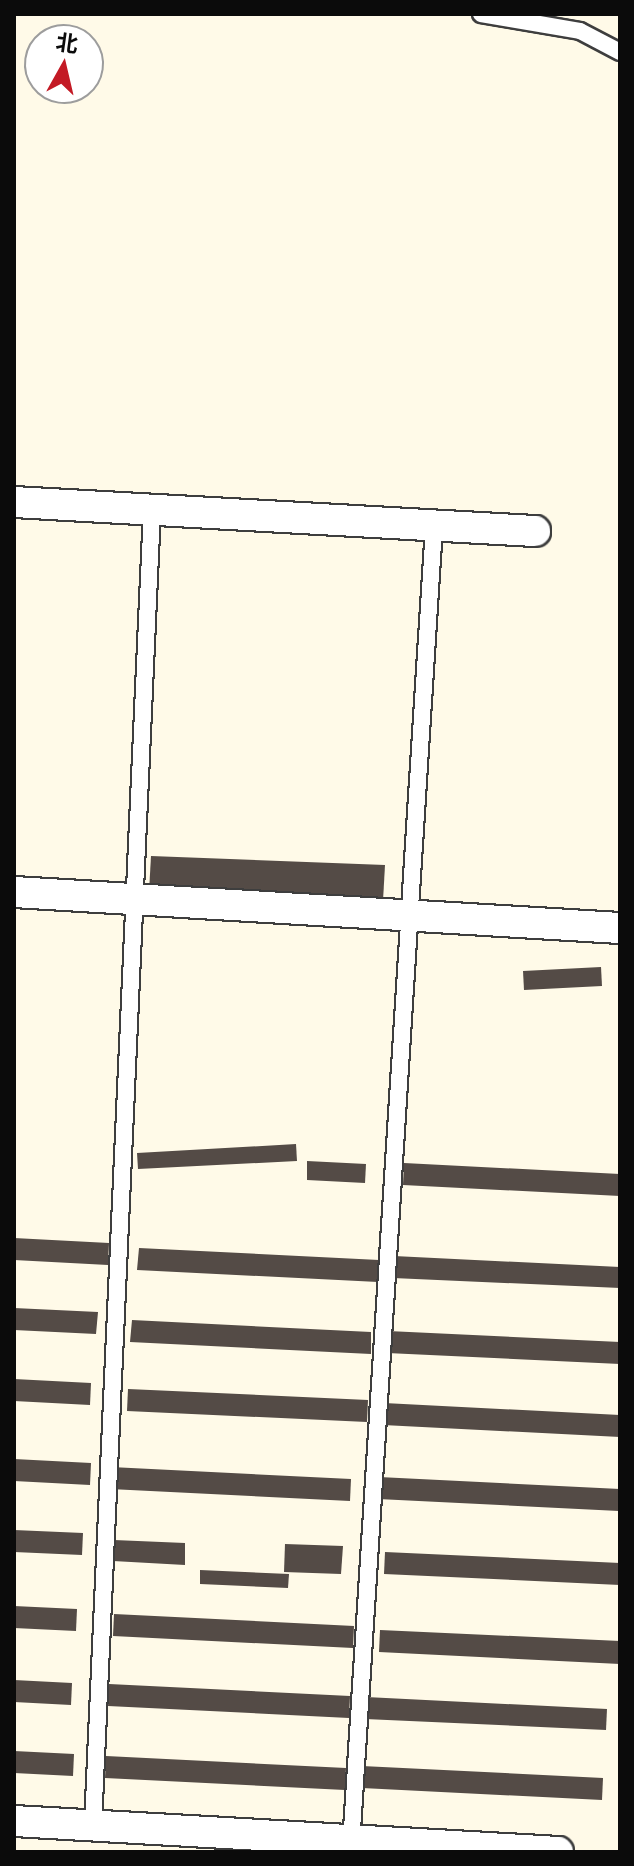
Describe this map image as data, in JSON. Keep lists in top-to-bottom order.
{
  "north": "top"
}
